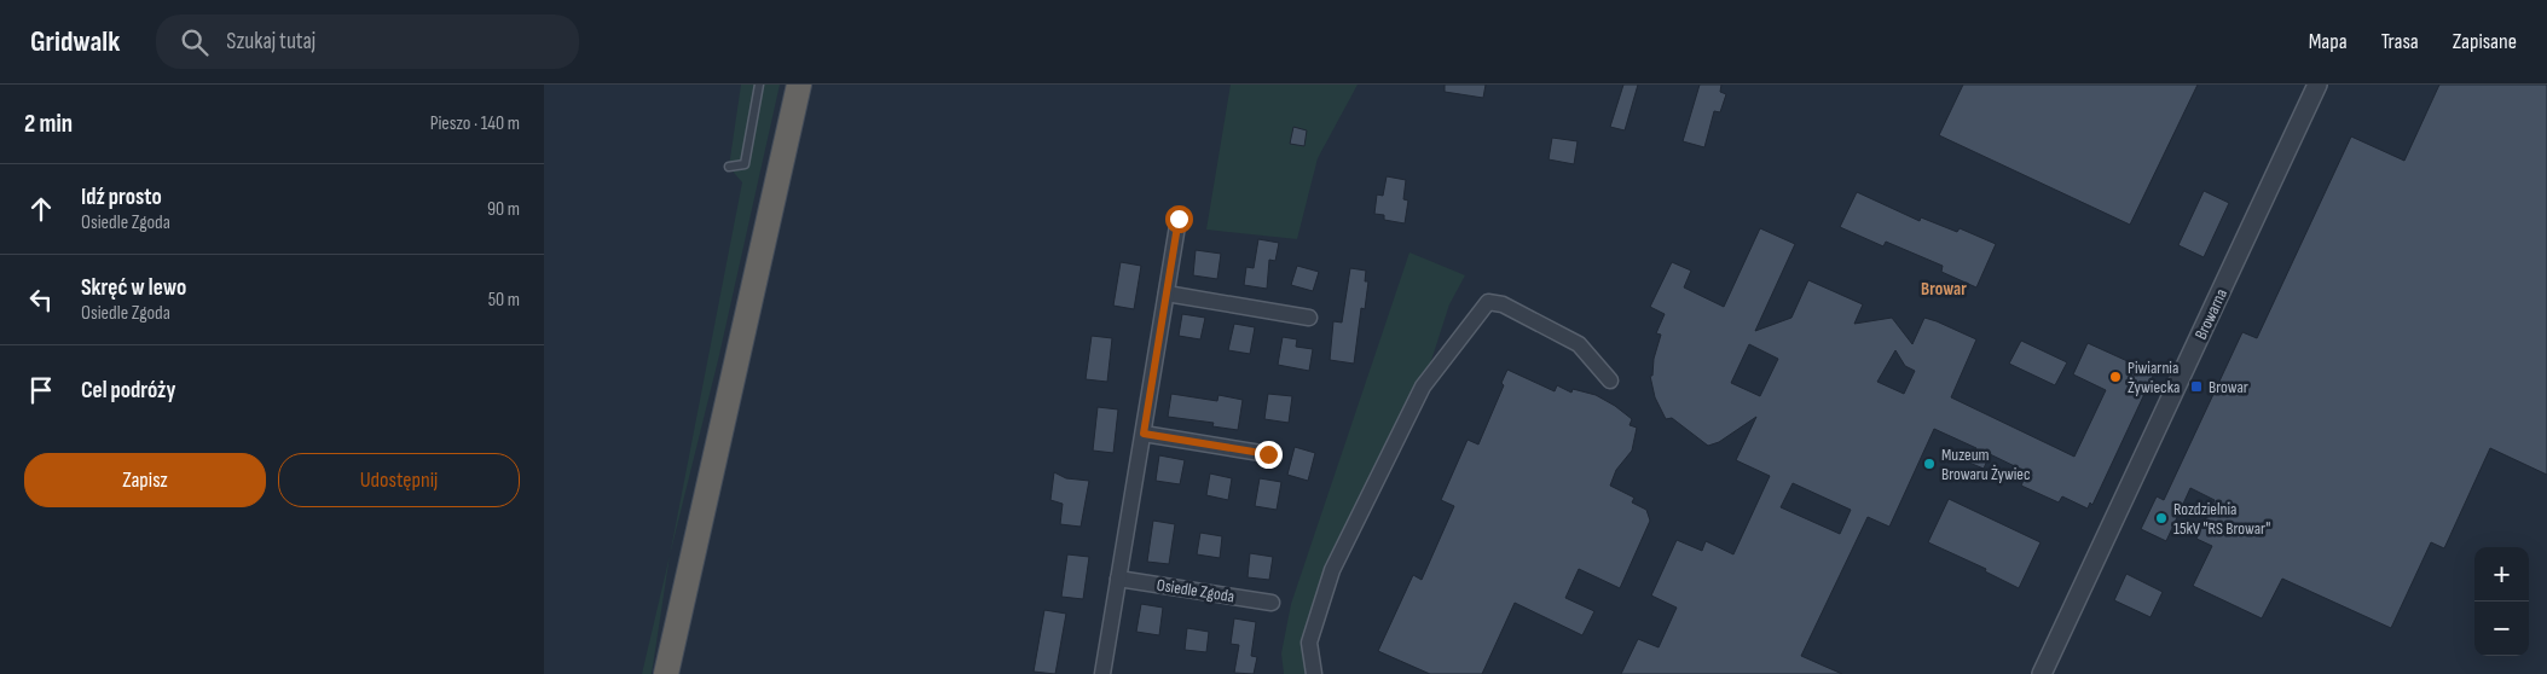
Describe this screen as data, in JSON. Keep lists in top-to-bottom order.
{
  "streets": {
    "street": ["Browarna", "Osiedle Zgoda"]
  },
  "districts": ["Browar"],
  "places": {
    "other": ["Piwiarnia Żywiecka", "Muzeum Browaru Żywiec", "Rozdzielnia 15kV \"RS Browar\""],
    "transit": ["Browar"]
  },
  "page": {
    "header": "Gridwalk",
    "search": "Szukaj tutaj",
    "nav": ["Mapa", "Trasa", "Zapisane"],
    "heading": ["2 min", "Pieszo · 140 m"],
    "list": [
      ["Idź prosto", "Osiedle Zgoda", "90 m"],
      ["Skręć w lewo", "Osiedle Zgoda", "50 m"],
      "Cel podróży"
    ],
    "buttons": ["Zapisz", "Udostępnij"],
    "map_buttons": ["+", "−"]
  }
}
